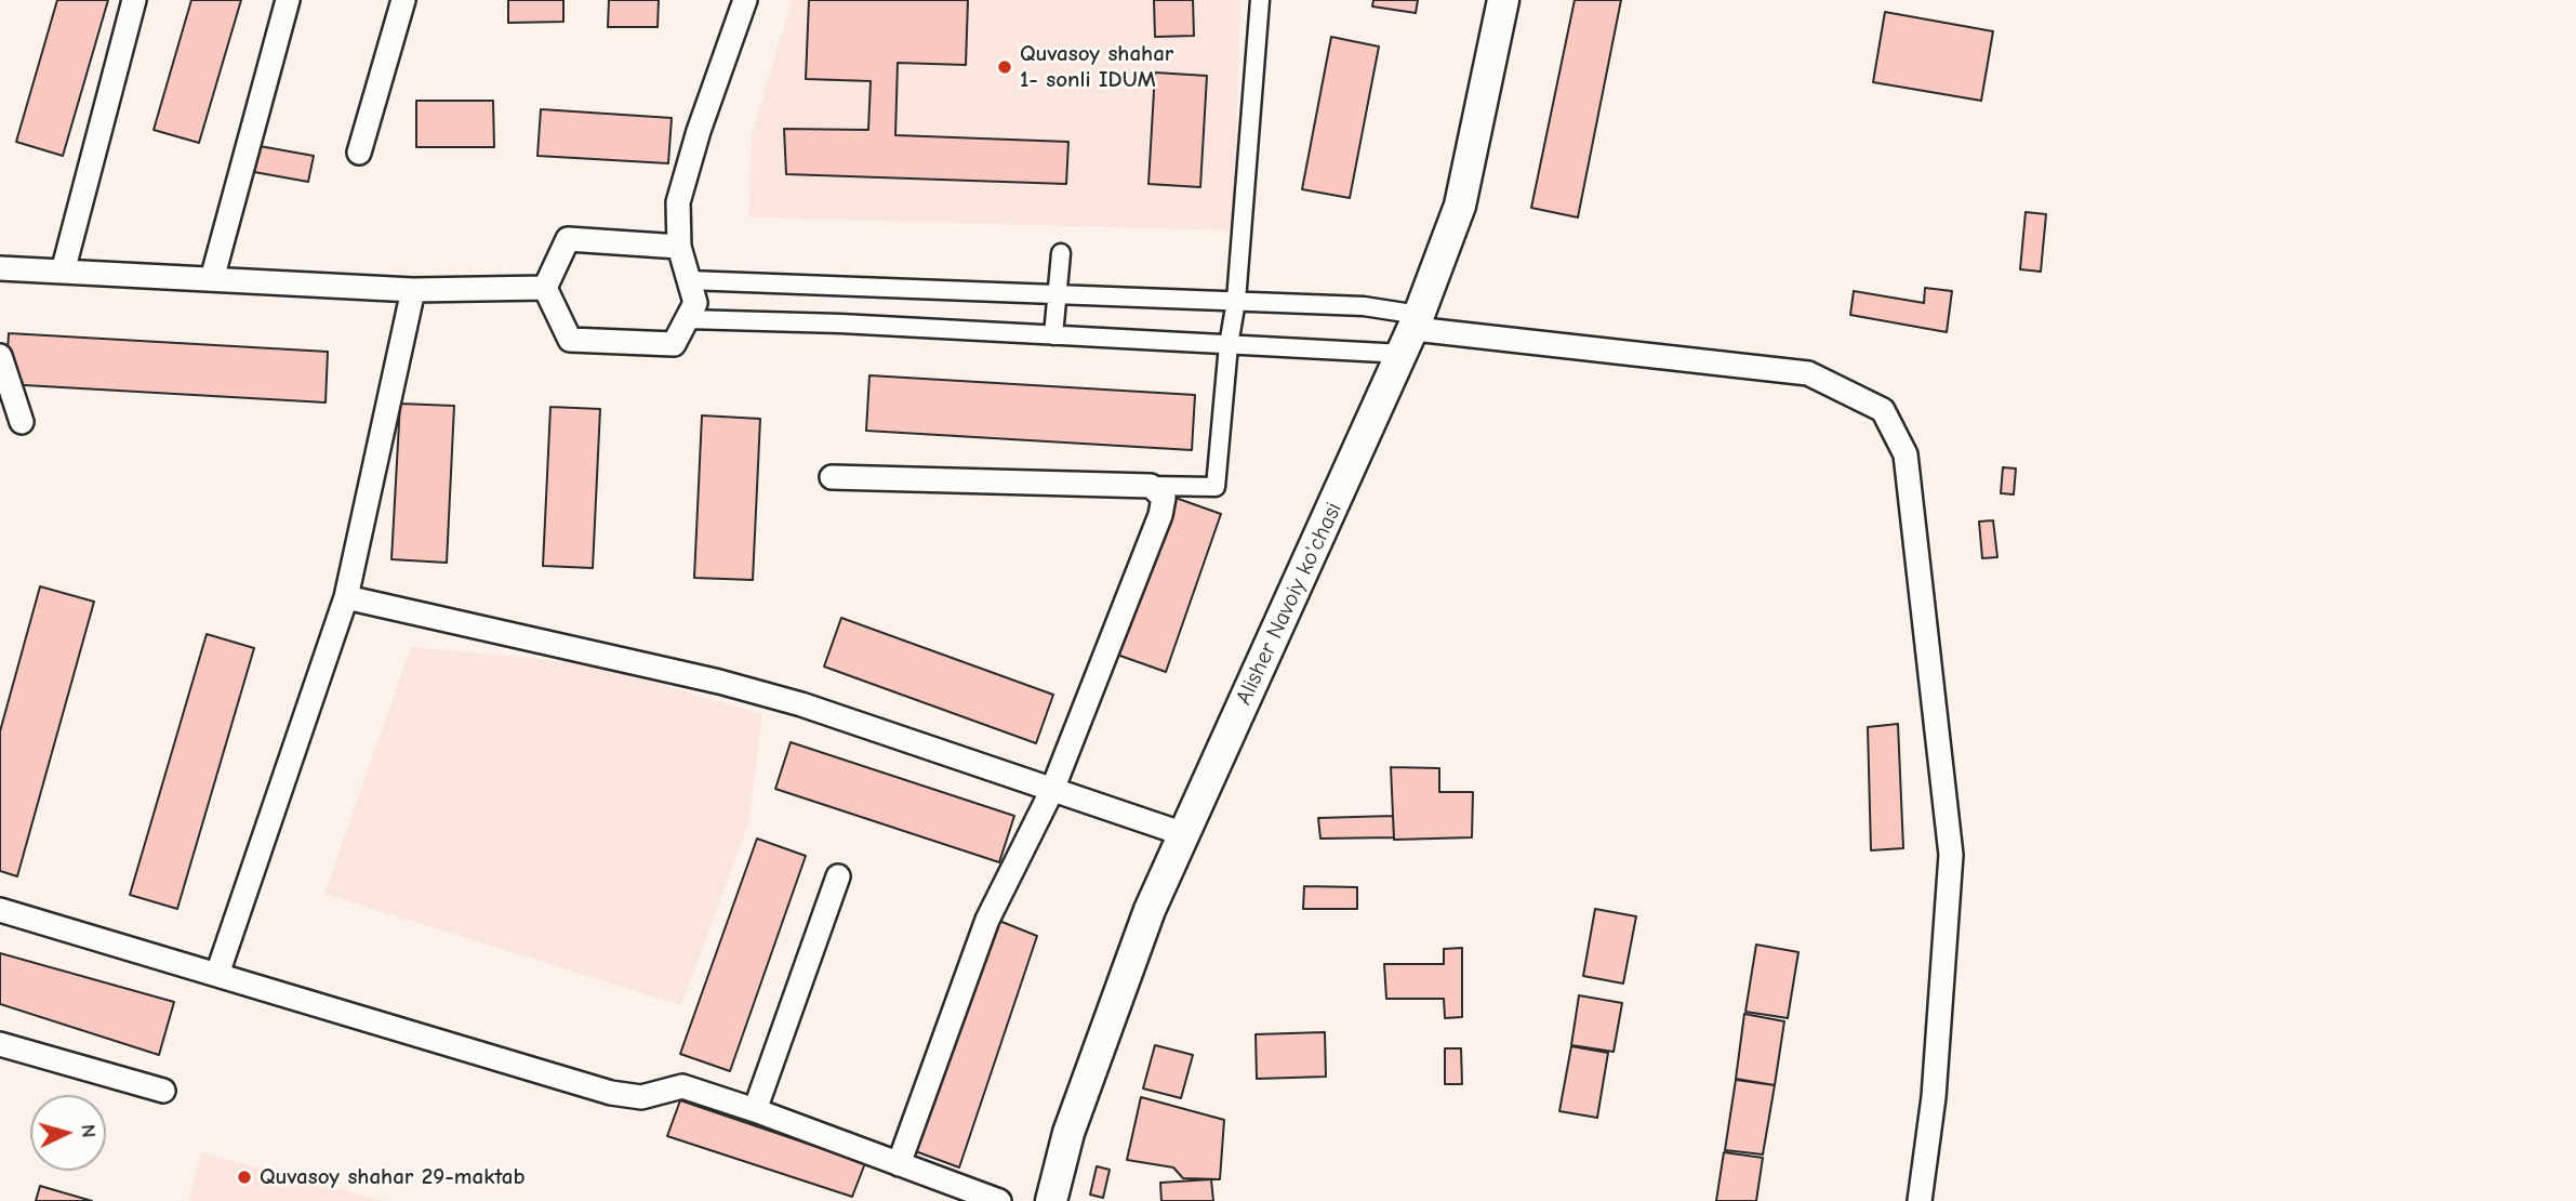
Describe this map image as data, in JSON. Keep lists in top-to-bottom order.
{
  "streets": {
    "street": ["Alisher Navoiy ko'chasi"]
  },
  "places": ["Quvasoy shahar 1- sonli IDUM", "Quvasoy shahar 29-maktab"],
  "north": "right"
}
